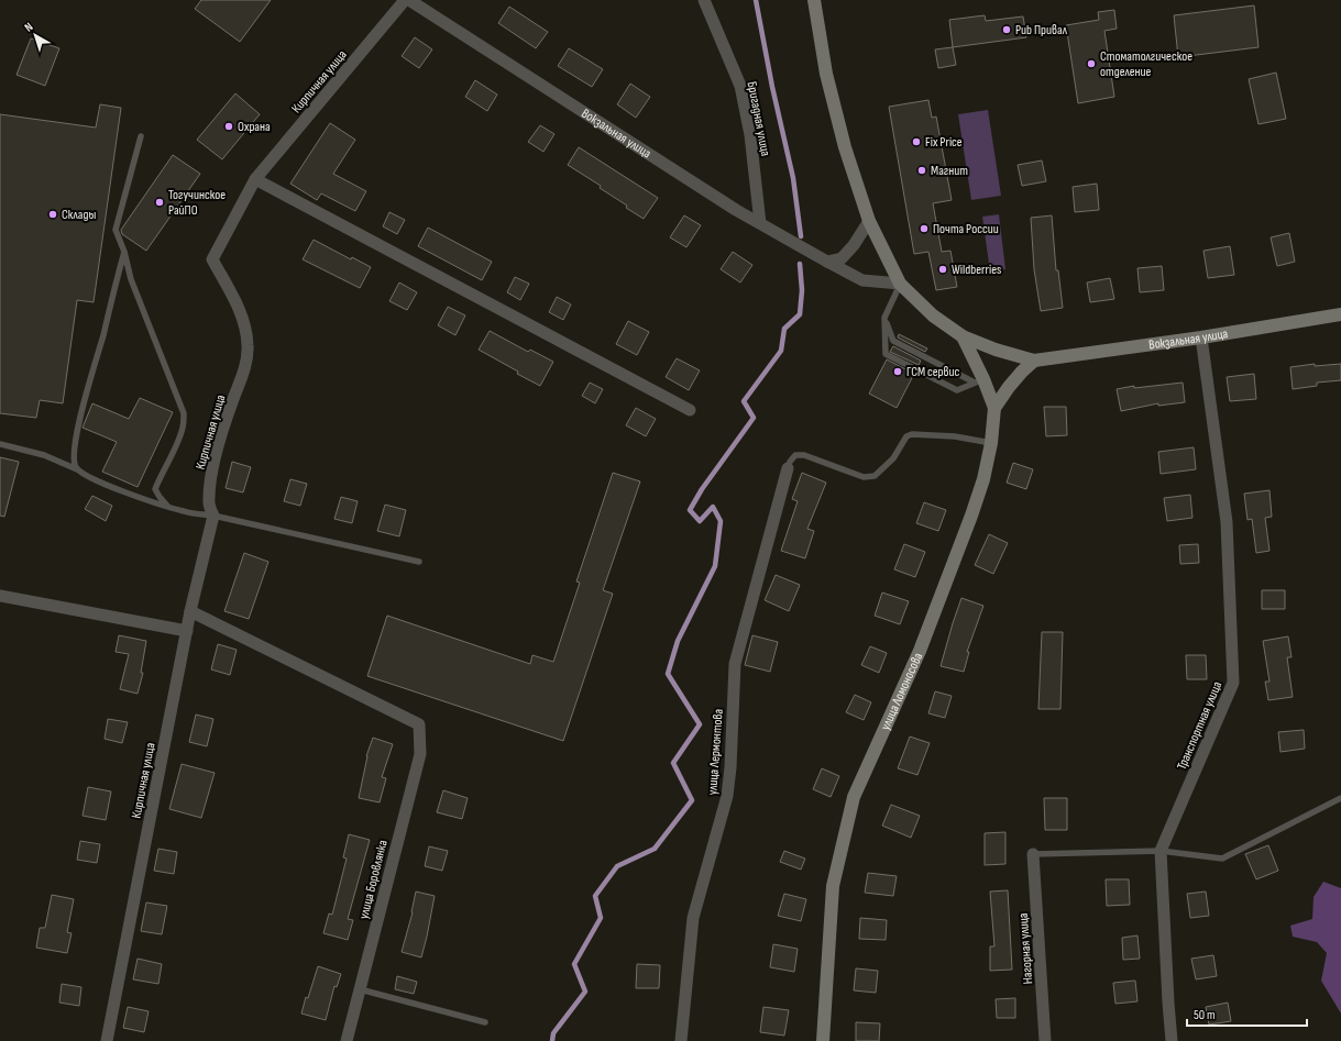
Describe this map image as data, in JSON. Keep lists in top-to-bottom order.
{
  "streets": {
    "main road": ["Вокзальная улица", "улица Ломоносова"],
    "street": [
      "Кирпичная улица",
      "Бригадная улица",
      "Транспортная улица",
      "улица Лермонтова",
      "улица Боровлянка",
      "Нагорная улица"
    ]
  },
  "crossings": [
    ["Кирпичная улица", "улица Боровлянка"],
    ["Бригадная улица", "Вокзальная улица"],
    ["Вокзальная улица", "улица Ломоносова"],
    ["Вокзальная улица", "Транспортная улица"]
  ],
  "places": [
    "Pub Привал",
    "Стоматолгическое отделение",
    "Охрана",
    "Fix Price",
    "Магнит",
    "Тогучинское РайПО",
    "Склады",
    "Почта России",
    "Wildberries",
    "ГСМ сервис"
  ],
  "scale_bar": "50 m",
  "north": "top left"
}
